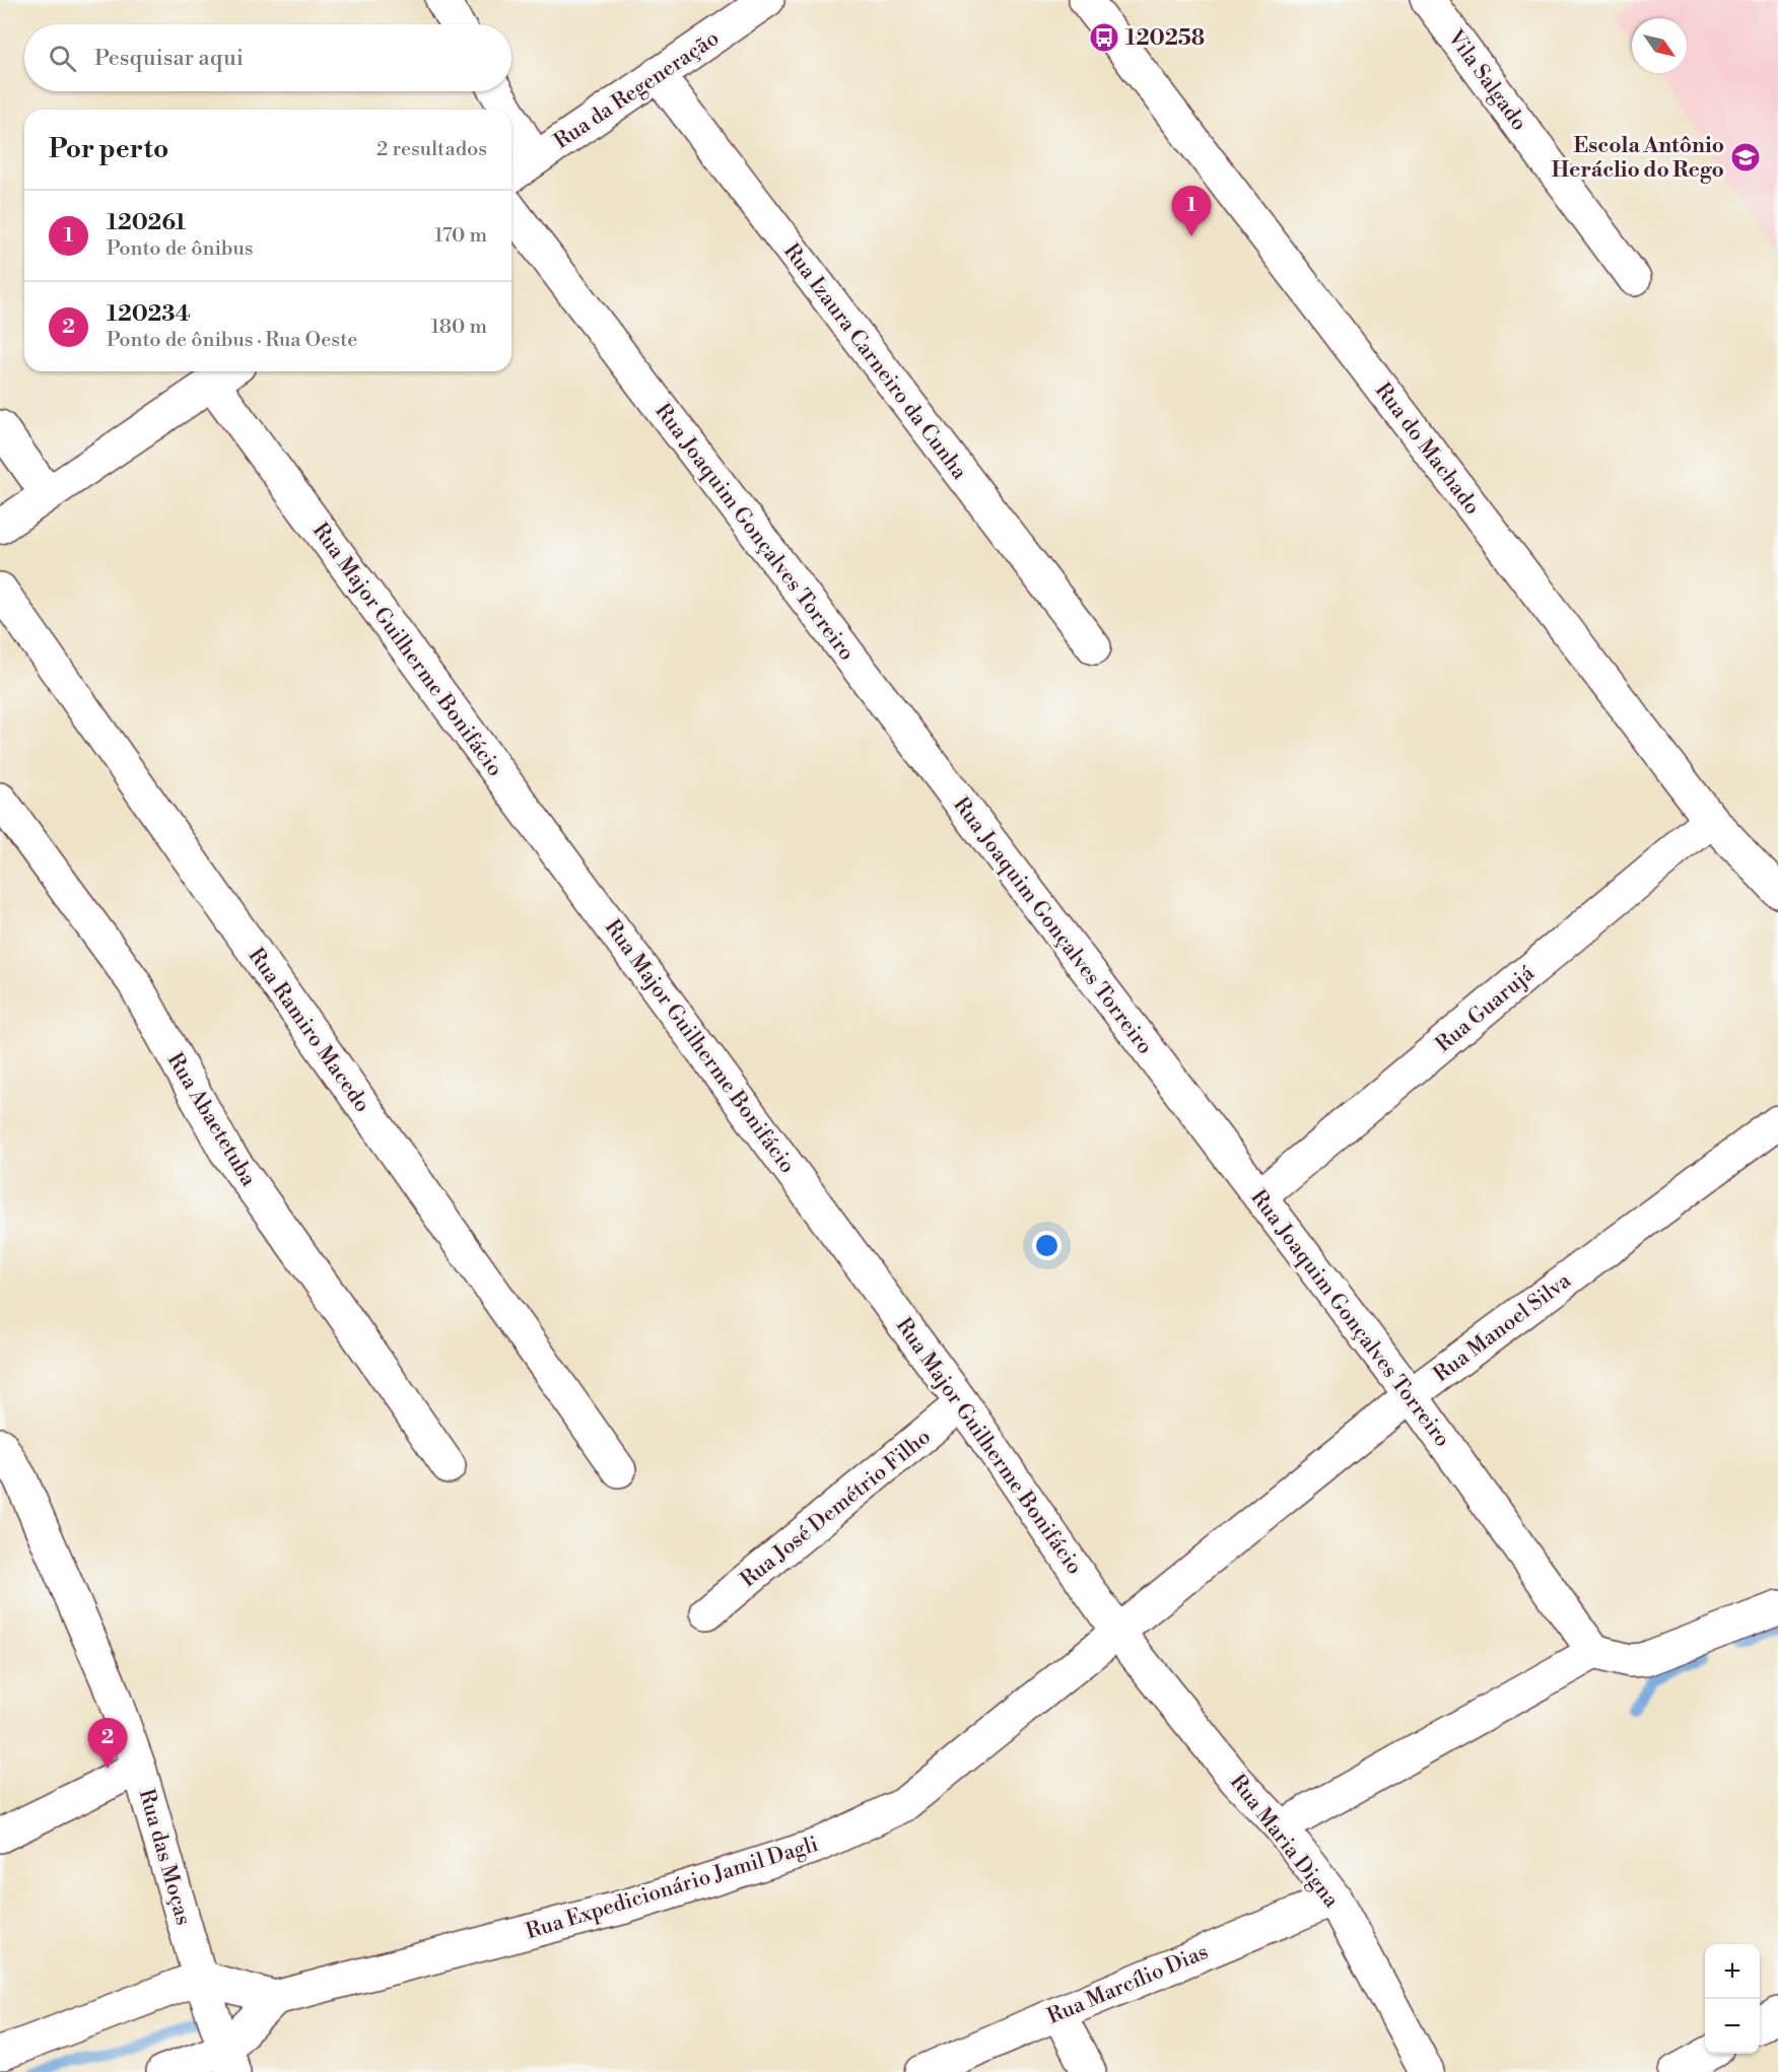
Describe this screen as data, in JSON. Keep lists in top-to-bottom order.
{
  "streets": {
    "street": [
      "Vila Salgado",
      "Rua da Regeneração",
      "Rua Izaura Carneiro da Cunha",
      "Rua do Machado",
      "Rua Joaquim Gonçalves Torreiro",
      "Rua Major Guilherme Bonifácio",
      "Rua Guarujá",
      "Rua Ramiro Macedo",
      "Rua Abaetetuba",
      "Rua Manoel Silva",
      "Rua José Demétrio Filho",
      "Rua Maria Digna",
      "Rua das Moças",
      "Rua Expedicionário Jamil Dagli",
      "Rua Marcílio Dias"
    ]
  },
  "crossings": [
    ["Rua da Regeneração", "Rua Izaura Carneiro da Cunha"],
    ["Rua do Machado", "Rua Guarujá"],
    ["Rua Joaquim Gonçalves Torreiro", "Rua Guarujá"],
    ["Rua Joaquim Gonçalves Torreiro", "Rua Manoel Silva"],
    ["Rua Major Guilherme Bonifácio", "Rua Manoel Silva"],
    ["Rua Major Guilherme Bonifácio", "Rua José Demétrio Filho"],
    ["Rua Major Guilherme Bonifácio", "Rua Maria Digna"],
    ["Rua Major Guilherme Bonifácio", "Rua Expedicionário Jamil Dagli"],
    ["Rua Manoel Silva", "Rua Expedicionário Jamil Dagli"],
    ["Rua Maria Digna", "Rua Marcílio Dias"]
  ],
  "places": {
    "bus stop": ["120258"],
    "school or university": ["Escola Antônio Heráclio do Rego"]
  },
  "north": "bottom right",
  "page": {
    "search": "Pesquisar aqui",
    "heading": ["Por perto", "2 resultados"],
    "pins": ["1", "2"],
    "list": [
      {
        "mark": "1",
        "name": "120261",
        "note": "Ponto de ônibus",
        "value": "170 m"
      },
      {
        "mark": "2",
        "name": "120234",
        "note": "Ponto de ônibus · Rua Oeste",
        "value": "180 m"
      }
    ],
    "map_buttons": ["+", "−"]
  }
}
